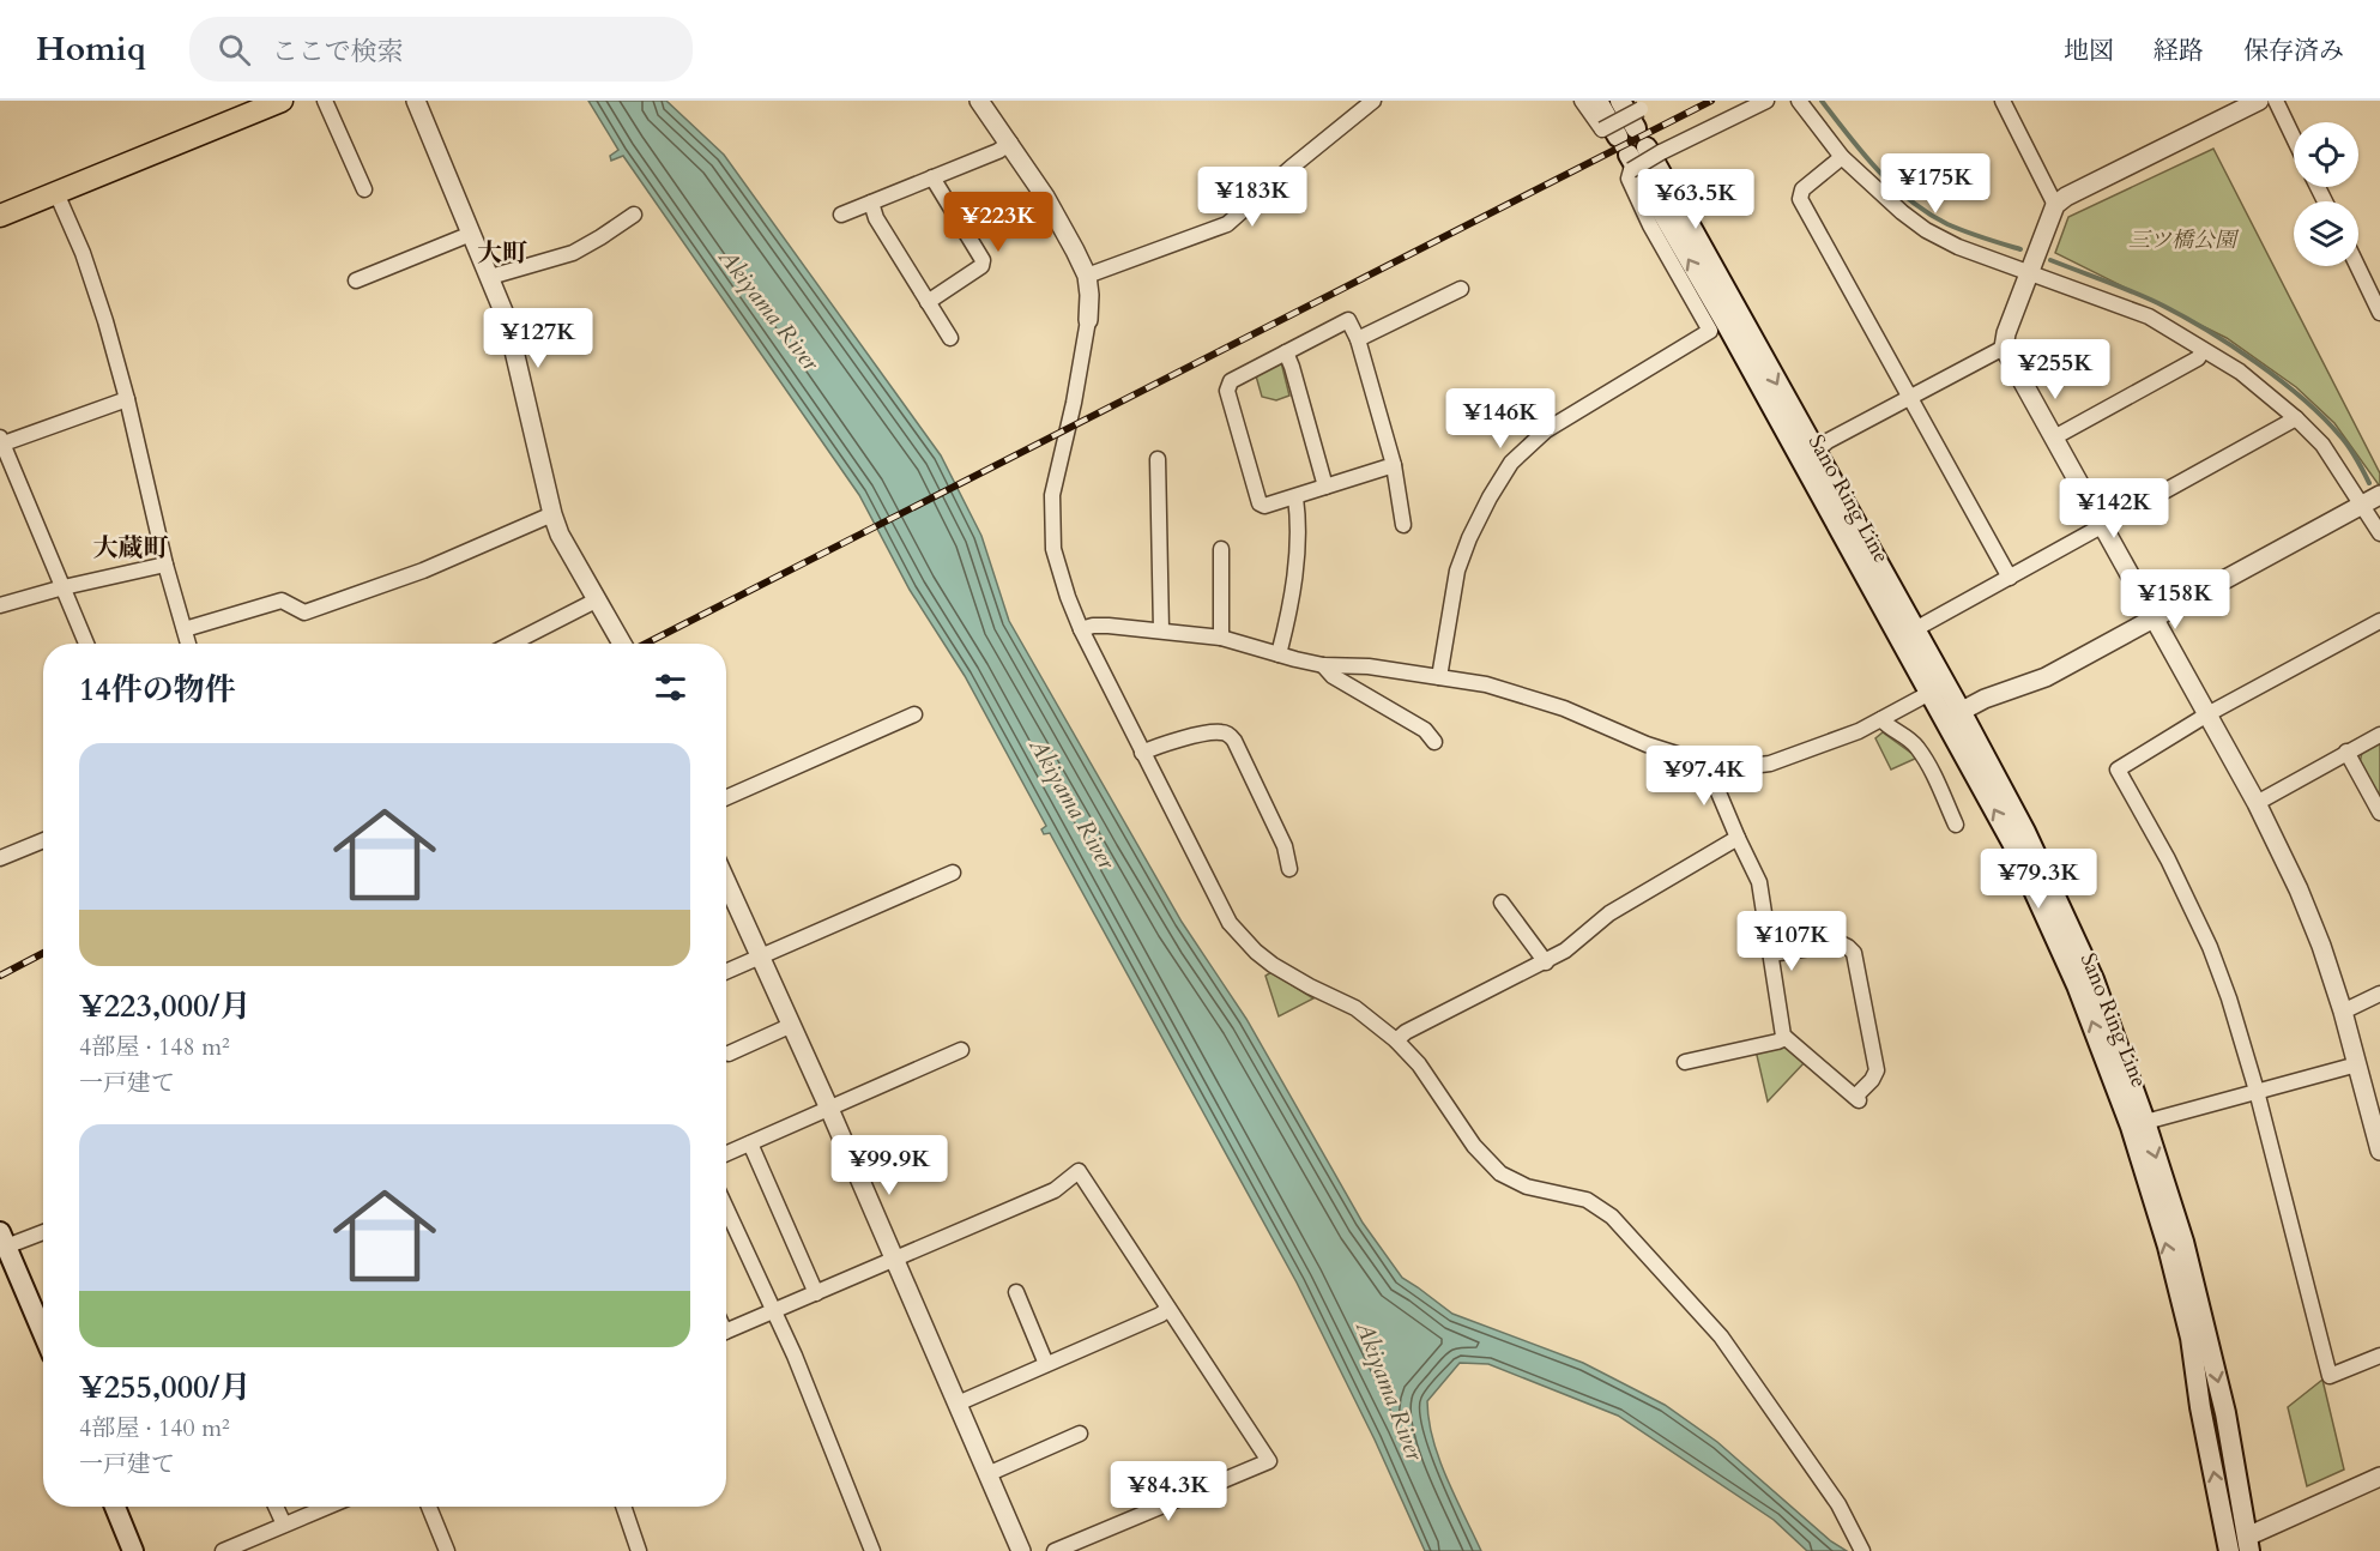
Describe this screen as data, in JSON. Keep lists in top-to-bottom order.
{
  "streets": {
    "main road": ["Sano Ring Line"]
  },
  "districts": ["大町", "大蔵町"],
  "water": ["Akiyama River"],
  "parks": ["三ツ橋公園"],
  "page": {
    "header": "Homiq",
    "search": "ここで検索",
    "nav": ["地図", "経路", "保存済み"],
    "price": [
      "¥175K",
      "¥183K",
      "¥63.5K",
      "¥223K",
      "¥127K",
      "¥255K",
      "¥146K",
      "¥142K",
      "¥158K",
      "¥97.4K",
      "¥79.3K",
      "¥107K",
      "¥99.9K",
      "¥84.3K"
    ],
    "heading": "14件の物件",
    "list": [
      {
        "name": "¥223,000/月",
        "note": "4部屋 · 148 m² · 一戸建て"
      },
      {
        "name": "¥255,000/月",
        "note": "4部屋 · 140 m² · 一戸建て"
      }
    ]
  }
}
